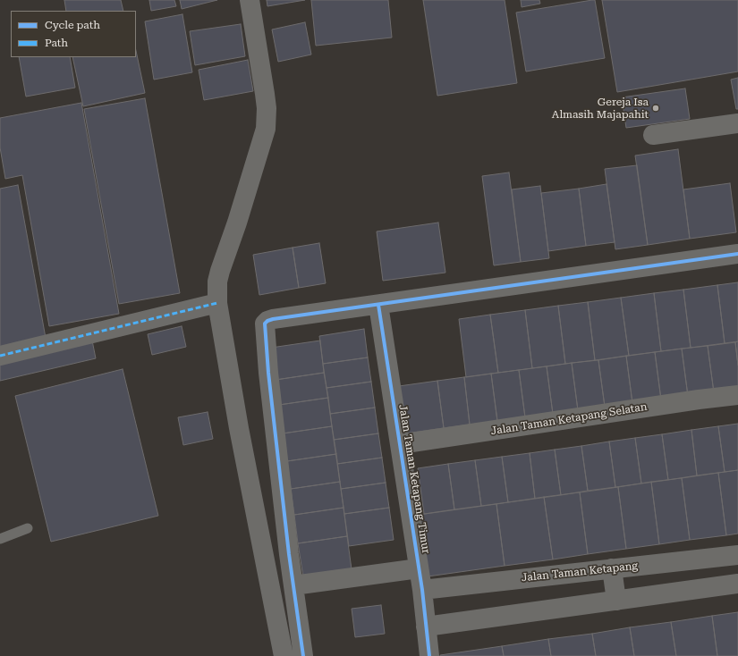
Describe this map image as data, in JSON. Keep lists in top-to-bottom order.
{
  "streets": {
    "street": ["Jalan Taman Ketapang Selatan", "Jalan Taman Ketapang Timur", "Jalan Taman Ketapang"]
  },
  "crossings": [
    ["Jalan Taman Ketapang Selatan", "Jalan Taman Ketapang Timur"],
    ["Jalan Taman Ketapang Timur", "Jalan Taman Ketapang"]
  ],
  "places": ["Gereja Isa Almasih Majapahit"],
  "legend": ["Cycle path", "Path"]
}
